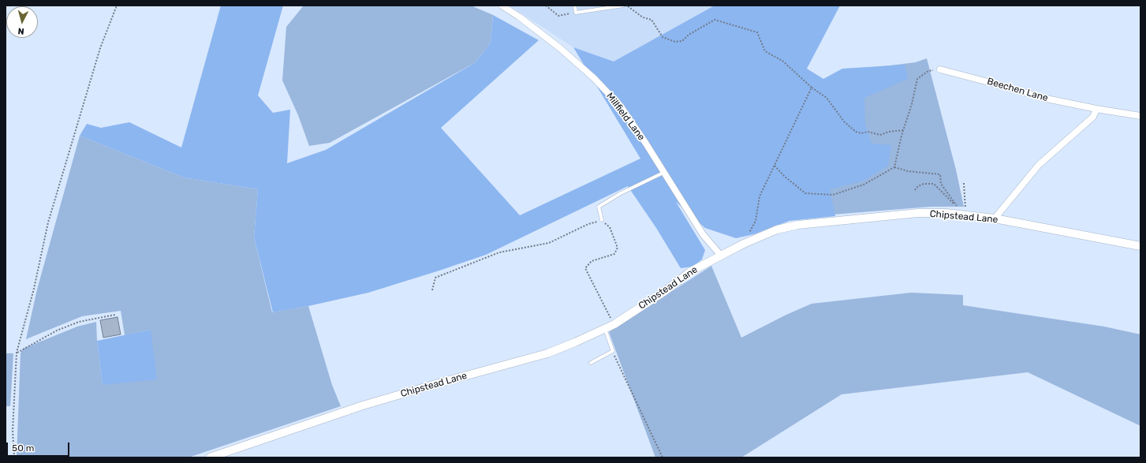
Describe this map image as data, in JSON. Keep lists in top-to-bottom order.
{
  "streets": {
    "street": ["Beechen Lane", "Millfield Lane", "Chipstead Lane"]
  },
  "crossings": [
    ["Millfield Lane", "Chipstead Lane"]
  ],
  "scale_bar": "50 m",
  "north": "bottom"
}
